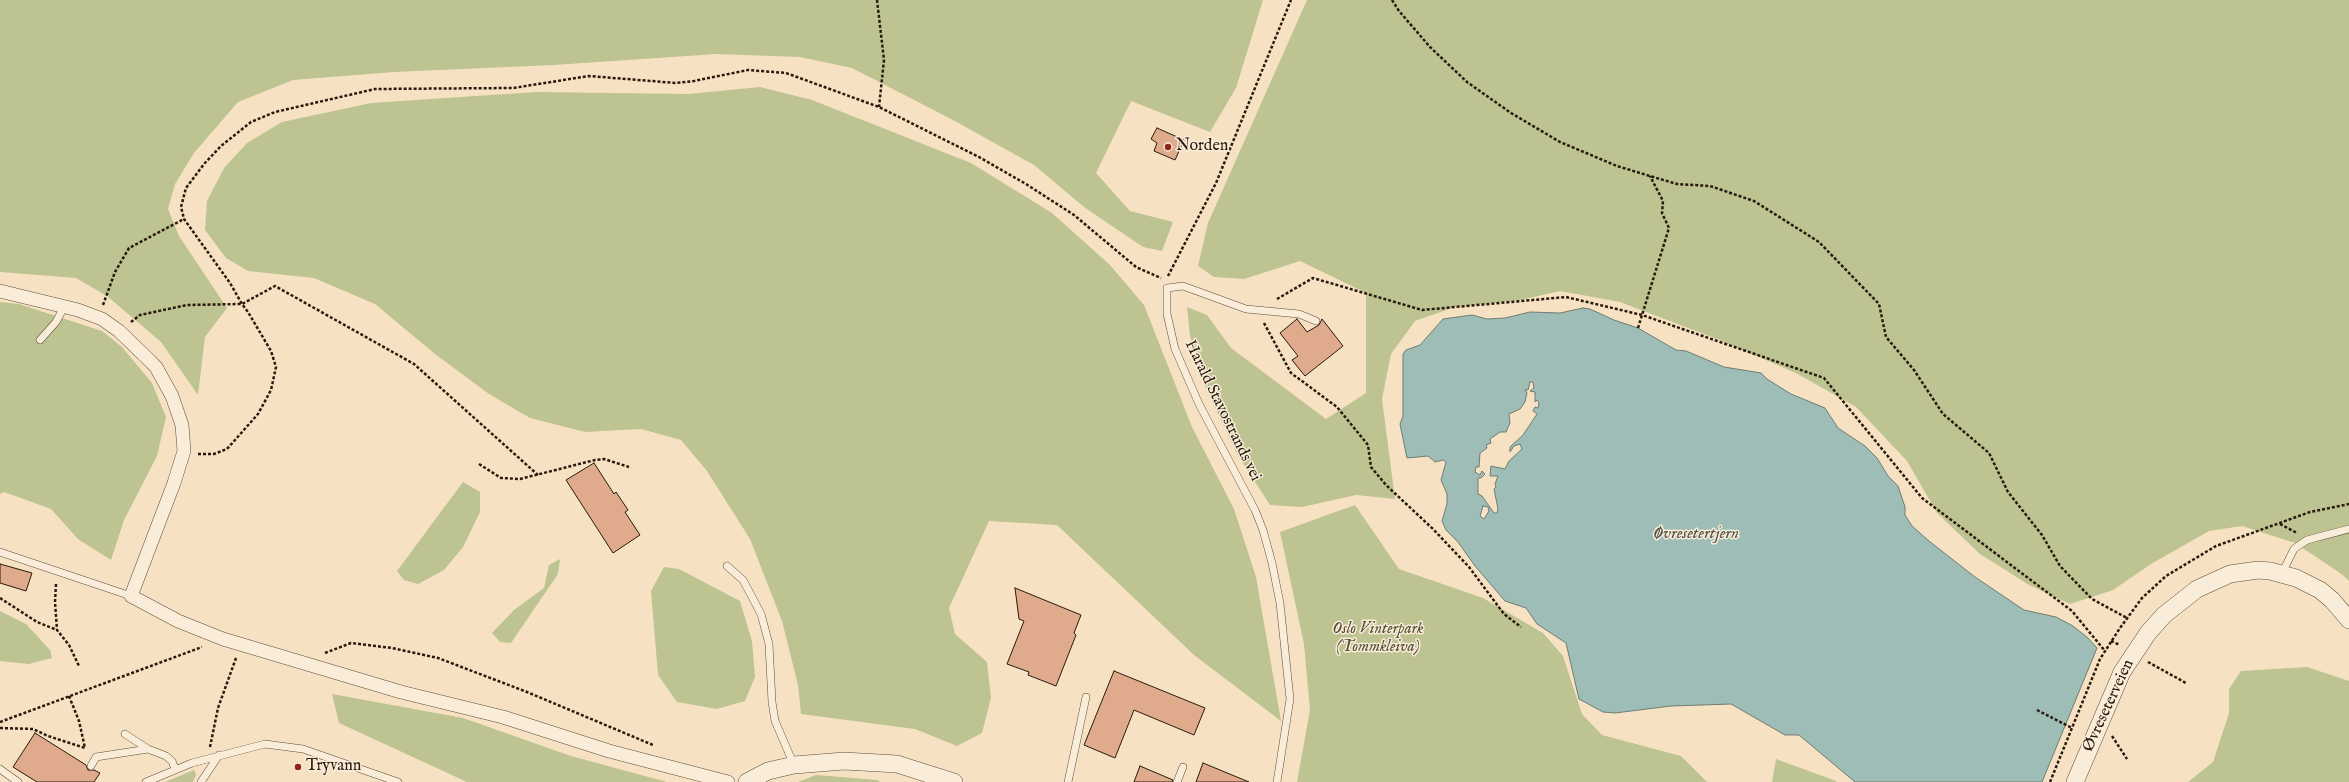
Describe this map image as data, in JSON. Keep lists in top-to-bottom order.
{
  "streets": {
    "street": ["Øvreseterveien"],
    "lane": ["Harald Stavostrands vei"]
  },
  "water": ["Øvresetertjern"],
  "parks": ["Oslo Vinterpark (Tommkleiva)"],
  "places": ["Norden", "Tryvann"]
}
